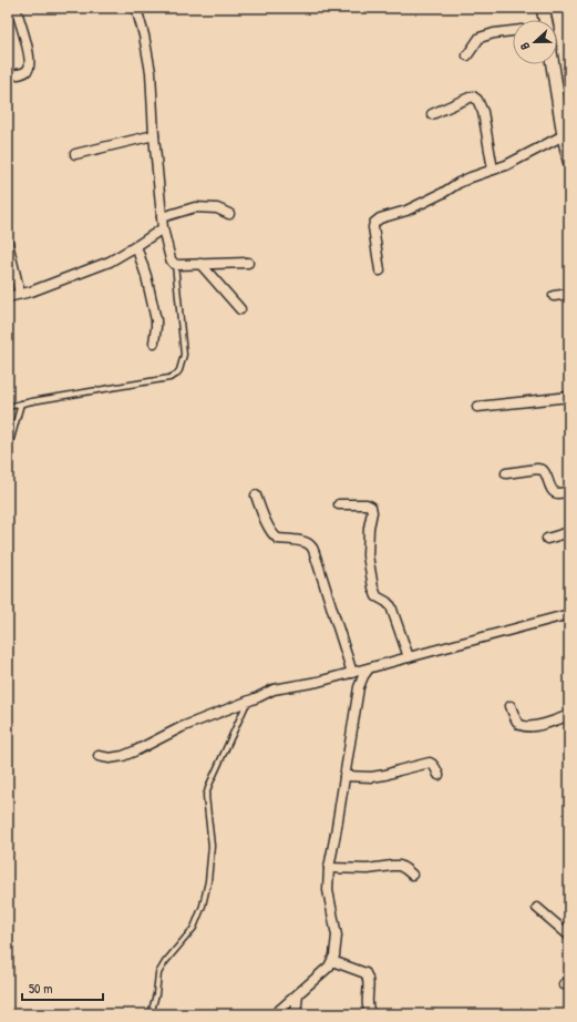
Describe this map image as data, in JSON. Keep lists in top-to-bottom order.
{
  "scale_bar": "50 m",
  "north": "left"
}
